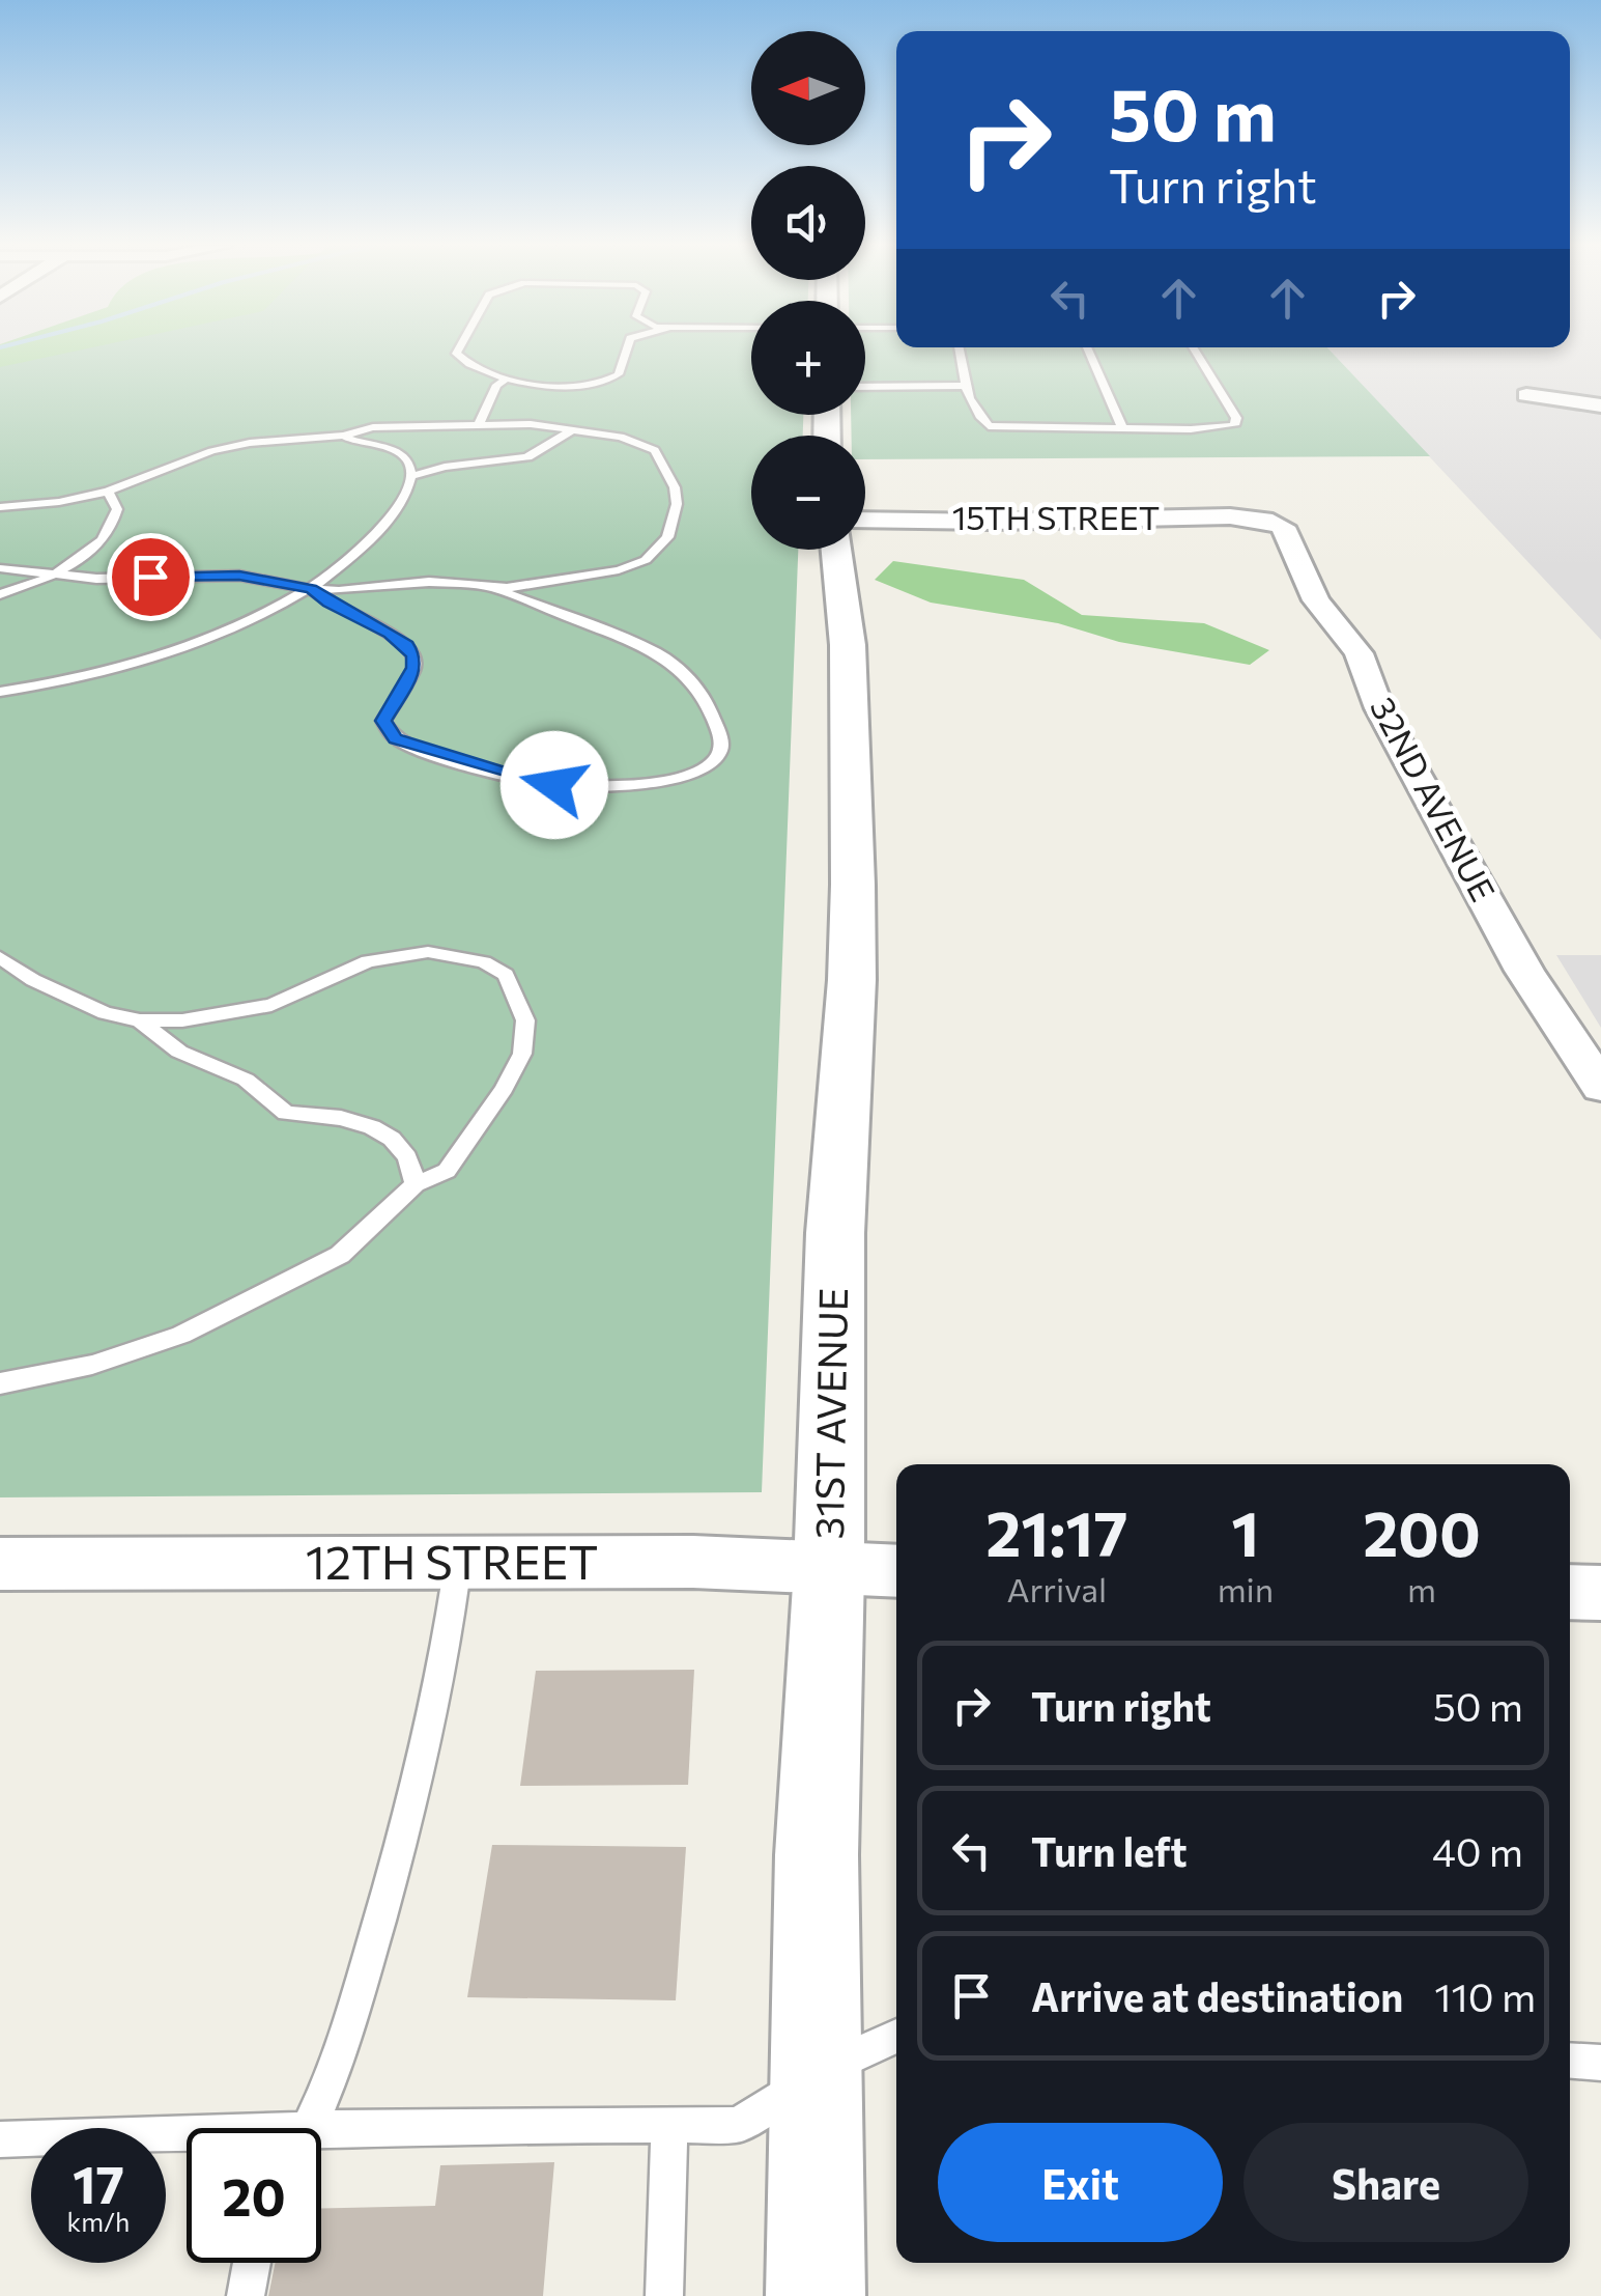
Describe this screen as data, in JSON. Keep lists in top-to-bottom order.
{
  "streets": {
    "street": [
      "15TH STREET",
      "32ND AVENUE",
      "31ST AVENUE",
      "12TH STREET"
    ]
  },
  "crossings": [
    ["15TH STREET", "32ND AVENUE"],
    ["31ST AVENUE", "12TH STREET"]
  ],
  "north": "left",
  "page": {
    "map_buttons": ["+", "−"],
    "turn": ["50 m", "Turn right"],
    "eta": [
      "21:17",
      "Arrival",
      "1",
      "min",
      "200",
      "m"
    ],
    "list": [
      {
        "name": "Turn right",
        "value": "50 m"
      },
      {
        "name": "Turn left",
        "value": "40 m"
      },
      {
        "name": "Arrive at destination",
        "value": "110 m"
      }
    ],
    "buttons": ["Exit", "Share"],
    "speed": "17 km/h",
    "limit": "20"
  }
}
